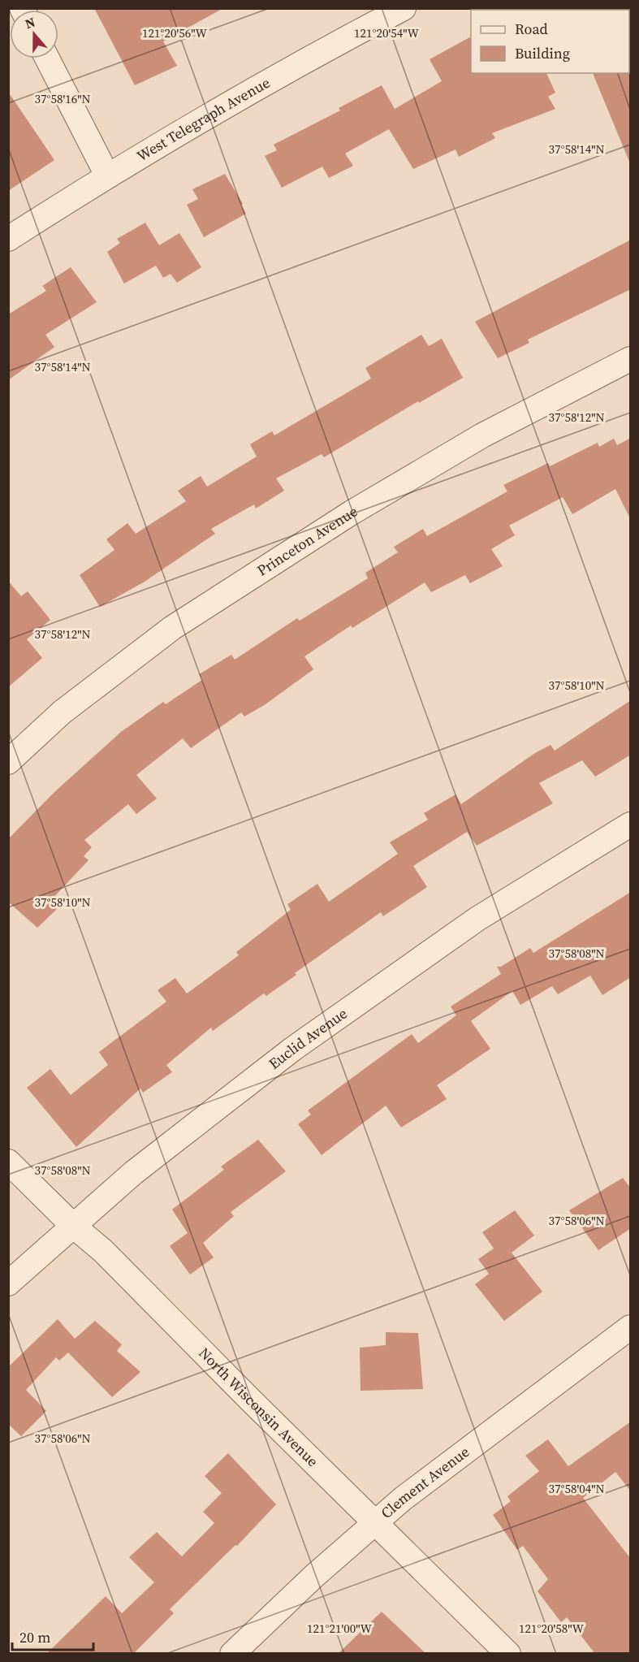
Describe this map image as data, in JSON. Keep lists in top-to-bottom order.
{
  "streets": {
    "street": [
      "West Telegraph Avenue",
      "Princeton Avenue",
      "Euclid Avenue",
      "North Wisconsin Avenue",
      "Clement Avenue"
    ]
  },
  "crossings": [
    ["Euclid Avenue", "North Wisconsin Avenue"],
    ["North Wisconsin Avenue", "Clement Avenue"]
  ],
  "legend": ["Road", "Building"],
  "scale_bar": "20 m",
  "north": "top",
  "coordinates": [
    "121°20'56\"W",
    "121°20'54\"W",
    "37°58'16\"N",
    "37°58'14\"N",
    "37°58'12\"N",
    "37°58'10\"N",
    "37°58'08\"N",
    "37°58'06\"N",
    "37°58'04\"N",
    "121°21'00\"W",
    "121°20'58\"W"
  ]
}
